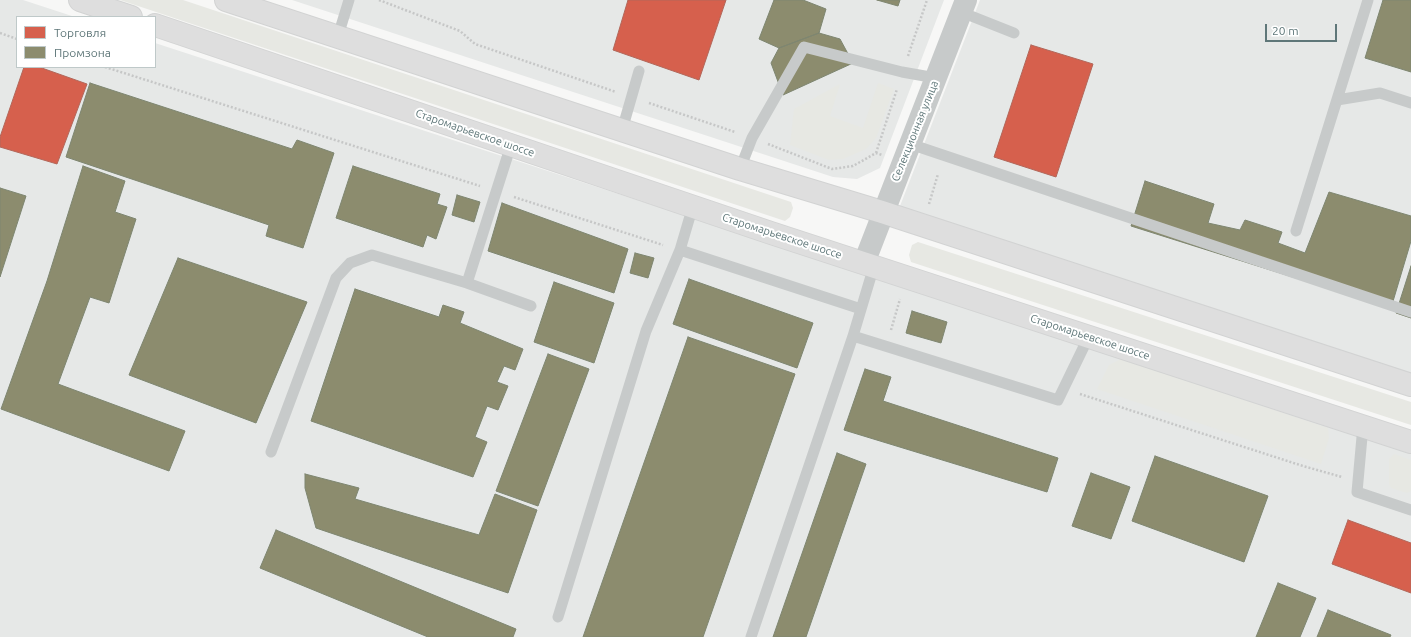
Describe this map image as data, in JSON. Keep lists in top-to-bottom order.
{
  "streets": {
    "main road": ["Старомарьевское шоссе"],
    "street": ["Селекционная улица"]
  },
  "crossings": [
    ["Селекционная улица", "Старомарьевское шоссе"]
  ],
  "legend": ["Торговля", "Промзона"],
  "scale_bar": "20 m"
}
